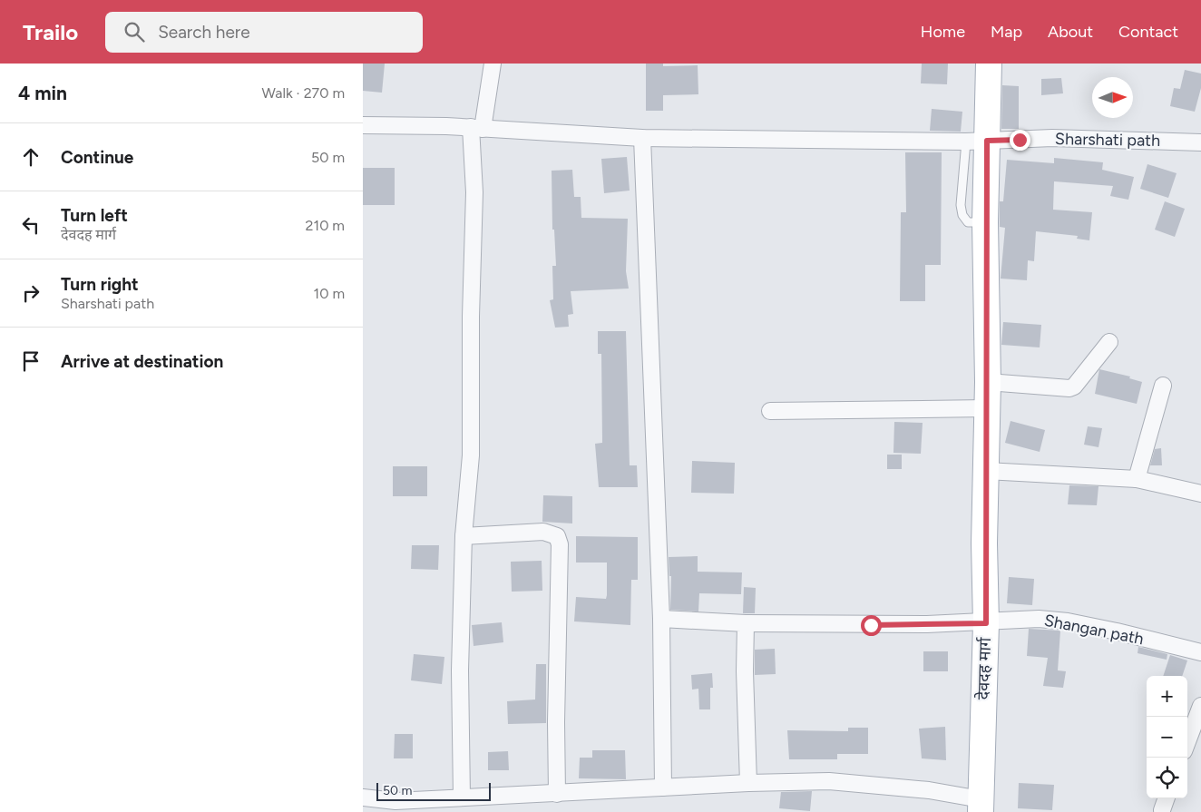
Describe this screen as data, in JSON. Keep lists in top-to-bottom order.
{
  "streets": {
    "main road": ["देवदह मार्ग"],
    "street": ["Sharshati path", "Shangan path"]
  },
  "crossings": [
    ["Sharshati path", "देवदह मार्ग"],
    ["Shangan path", "देवदह मार्ग"]
  ],
  "scale_bar": "50 m",
  "north": "right",
  "page": {
    "header": "Trailo",
    "search": "Search here",
    "nav": [
      "Home",
      "Map",
      "About",
      "Contact"
    ],
    "heading": ["4 min", "Walk · 270 m"],
    "list": [
      ["Continue", "50 m"],
      ["Turn left", "देवदह मार्ग", "210 m"],
      ["Turn right", "Sharshati path", "10 m"],
      "Arrive at destination"
    ],
    "map_buttons": ["+", "−"],
    "scale": "50 m"
  }
}
